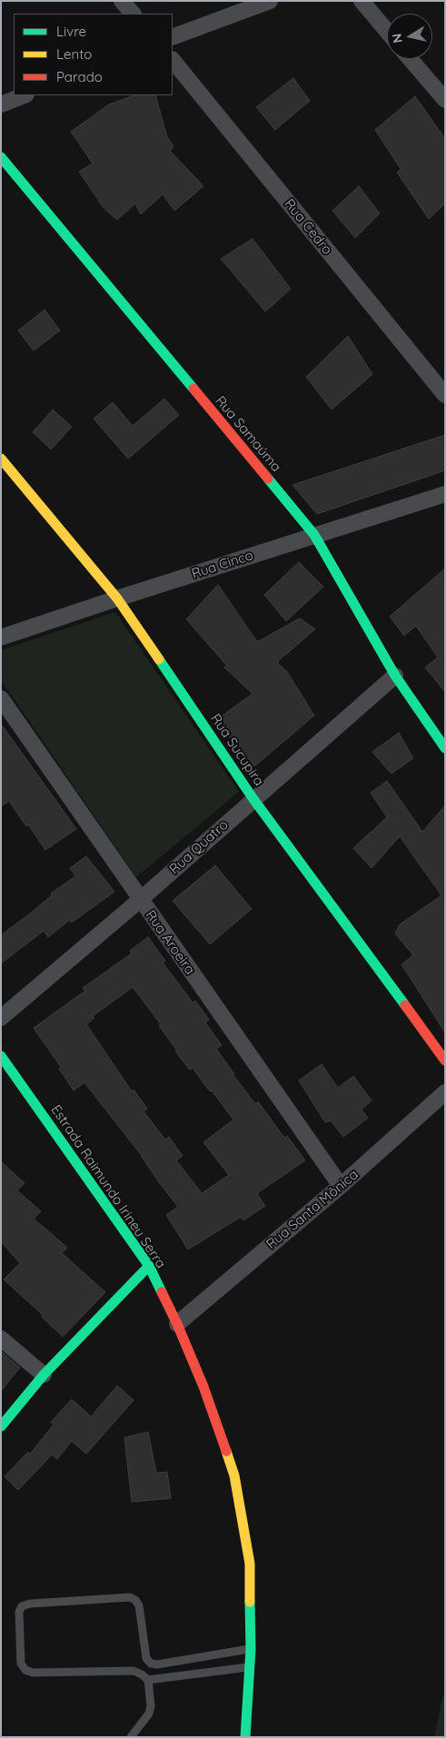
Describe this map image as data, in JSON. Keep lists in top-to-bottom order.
{
  "streets": {
    "street": [
      "Rua Cedro",
      "Rua Samaúma",
      "Rua Cinco",
      "Rua Sucupira",
      "Rua Quatro",
      "Rua Aroeira",
      "Estrada Raimundo Irineu Serra",
      "Rua Santa Mônica"
    ]
  },
  "crossings": [
    ["Rua Samaúma", "Rua Cinco"],
    ["Rua Samaúma", "Rua Quatro"],
    ["Rua Cinco", "Rua Sucupira"],
    ["Rua Sucupira", "Rua Quatro"],
    ["Rua Quatro", "Rua Aroeira"],
    ["Rua Aroeira", "Rua Santa Mônica"],
    ["Estrada Raimundo Irineu Serra", "Rua Santa Mônica"]
  ],
  "legend": ["Livre", "Lento", "Parado"],
  "north": "left"
}
